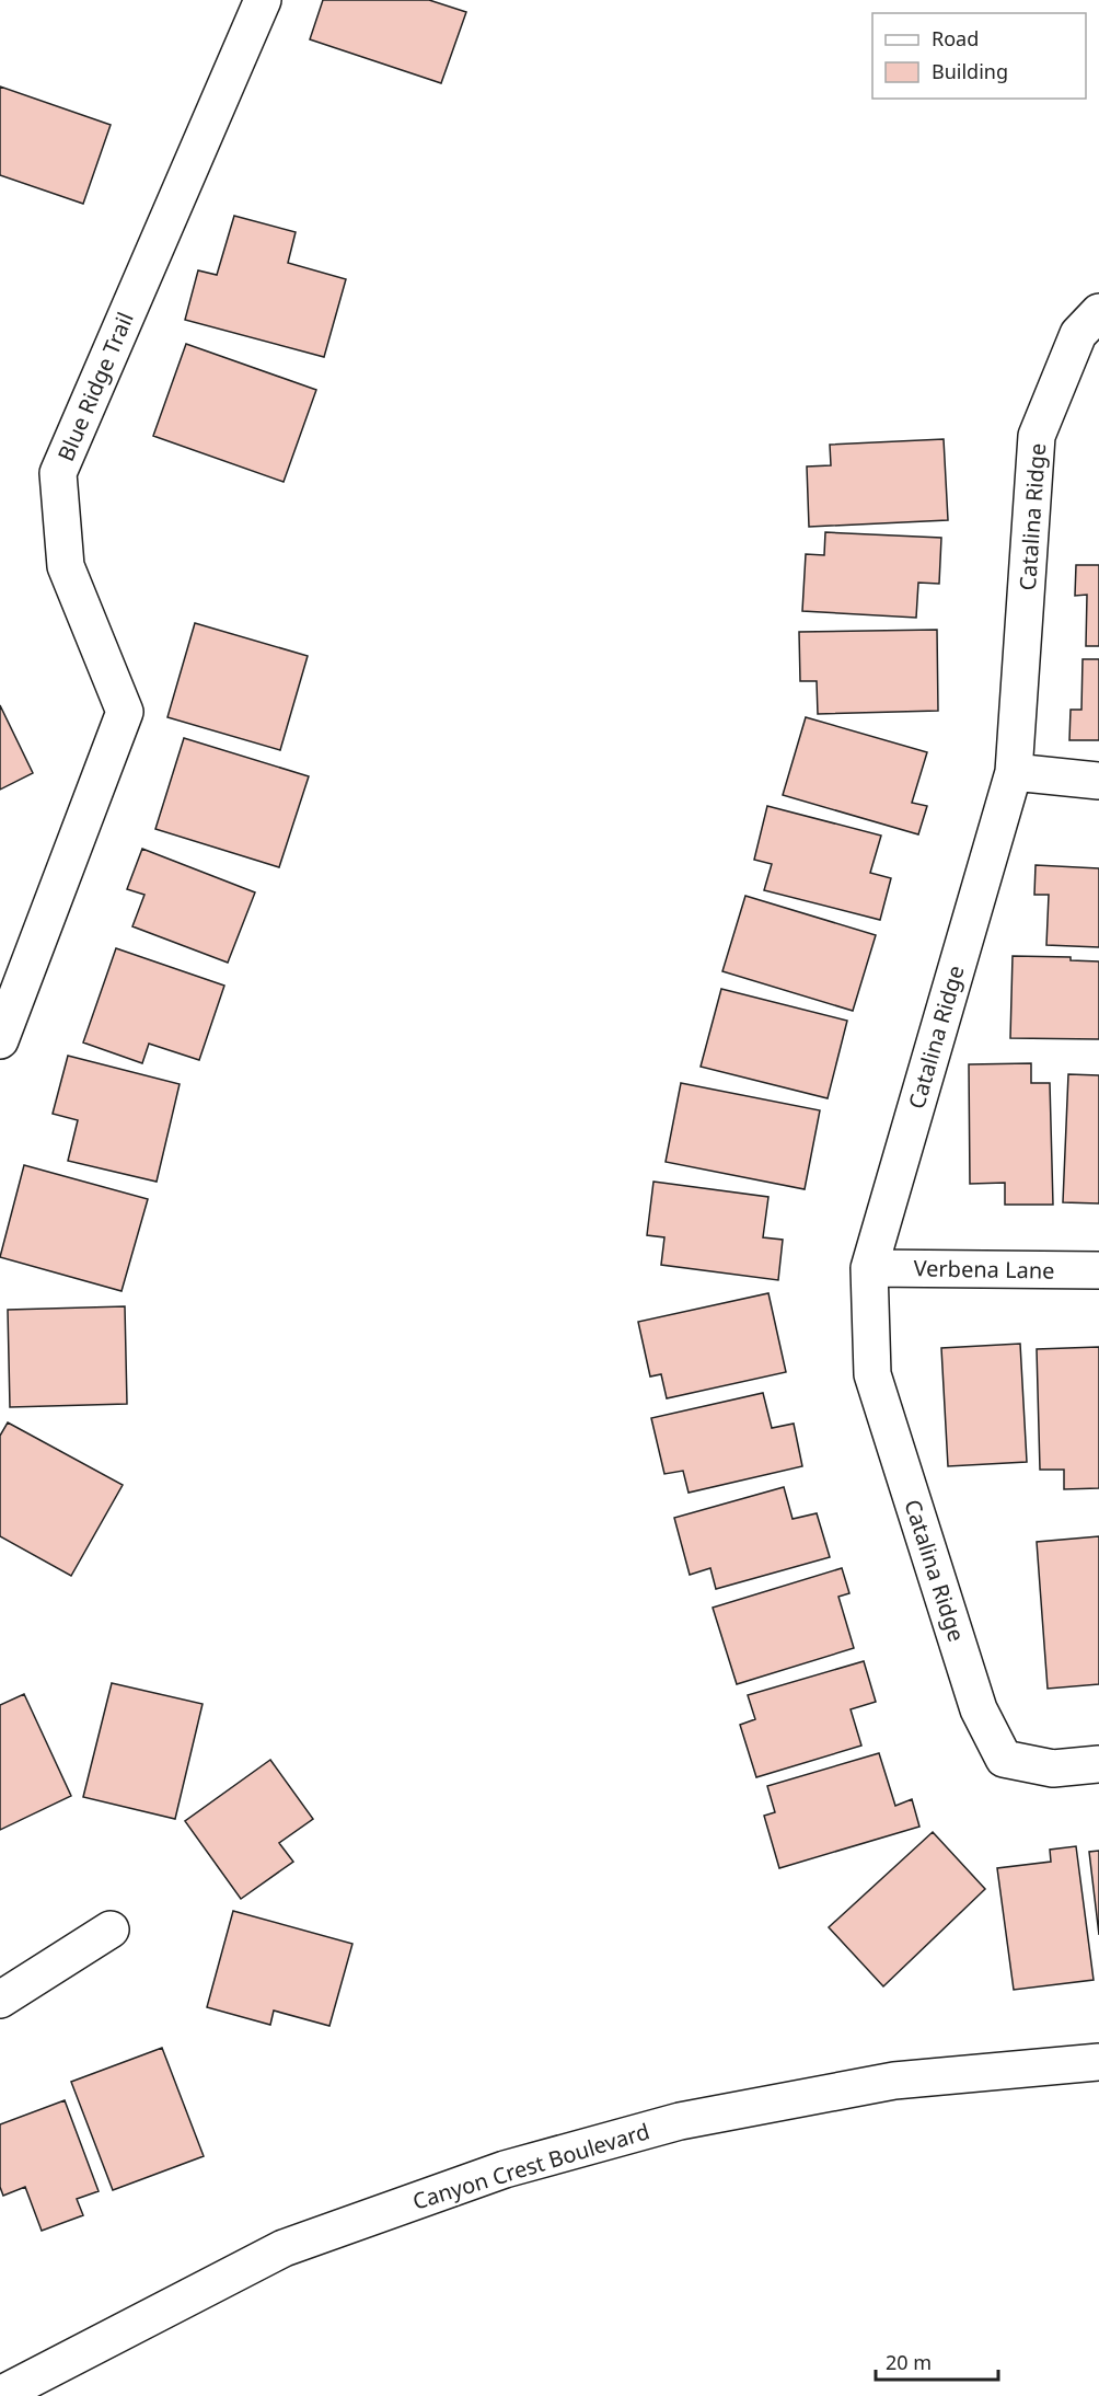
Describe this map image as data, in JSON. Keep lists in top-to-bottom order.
{
  "streets": {
    "street": [
      "Blue Ridge Trail",
      "Catalina Ridge",
      "Verbena Lane",
      "Canyon Crest Boulevard"
    ]
  },
  "crossings": [
    ["Catalina Ridge", "Verbena Lane"]
  ],
  "legend": ["Road", "Building"],
  "scale_bar": "20 m"
}
